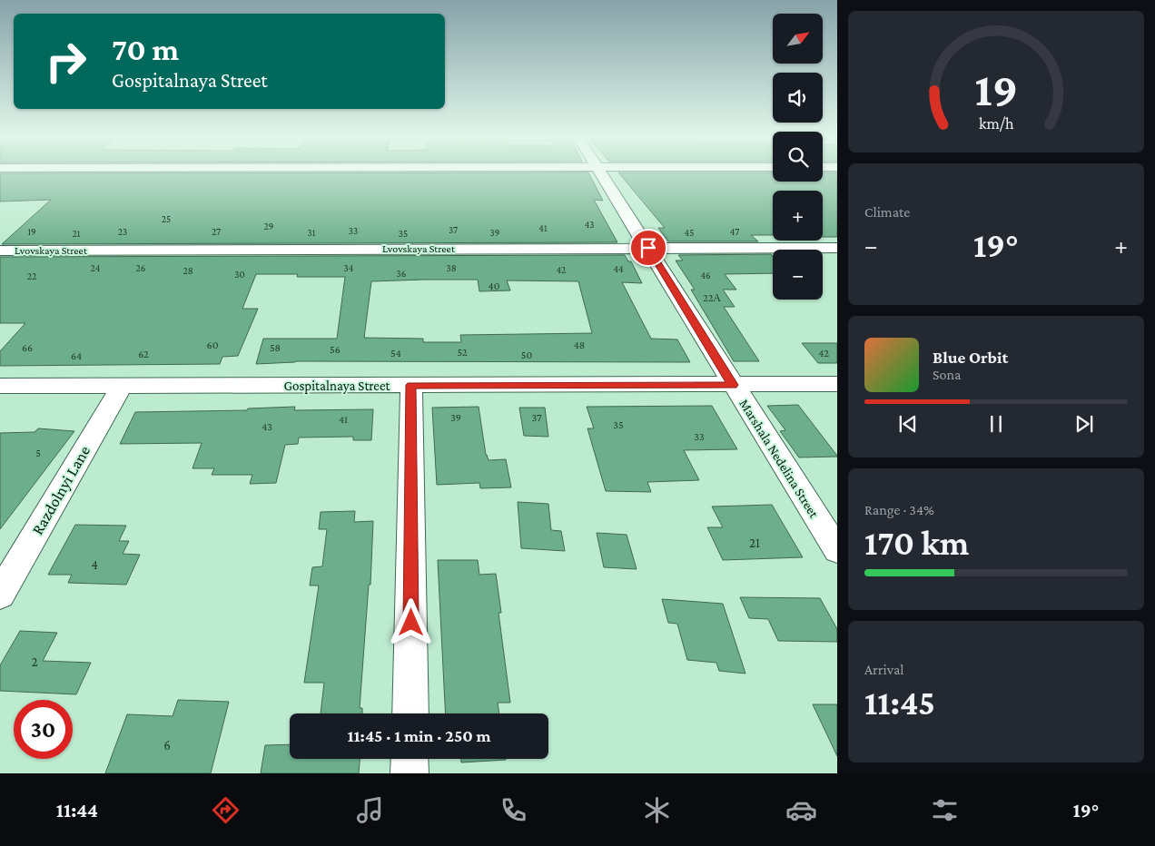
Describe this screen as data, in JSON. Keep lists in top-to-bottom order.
{
  "streets": {
    "street": [
      "Lvovskaya Street",
      "Gospitalnaya Street",
      "Marshala Nedelina Street",
      "Razdolnyi Lane"
    ]
  },
  "crossings": [
    ["Lvovskaya Street", "Marshala Nedelina Street"],
    ["Gospitalnaya Street", "Marshala Nedelina Street"],
    ["Gospitalnaya Street", "Razdolnyi Lane"]
  ],
  "house_numbers": [
    "25",
    "43",
    "29",
    "41",
    "37",
    "33",
    "19",
    "23",
    "27",
    "47",
    "31",
    "39",
    "45",
    "21",
    "35",
    "24",
    "26",
    "34",
    "38",
    "44",
    "42",
    "28",
    "36",
    "30",
    "46",
    "22",
    "40",
    "22А",
    "60",
    "48",
    "66",
    "58",
    "56",
    "52",
    "54",
    "42",
    "62",
    "50",
    "64",
    "39",
    "37",
    "41",
    "35",
    "43",
    "33",
    "5",
    "21",
    "4",
    "2",
    "6"
  ],
  "north": "top right",
  "page": {
    "map_buttons": ["+", "−"],
    "turn": ["70 m", "Gospitalnaya Street"],
    "tile": [
      "Climate",
      ["Range · 34%", "170 km"],
      ["Arrival", "11:45"]
    ],
    "heat": ["−", "19°", "+"],
    "song": ["Blue Orbit", "Sona"],
    "limit": "30",
    "trip": "11:45 · 1 min · 250 m",
    "tabs": ["11:44", "19°"],
    "gauge": ["19", "km/h"]
  }
}
